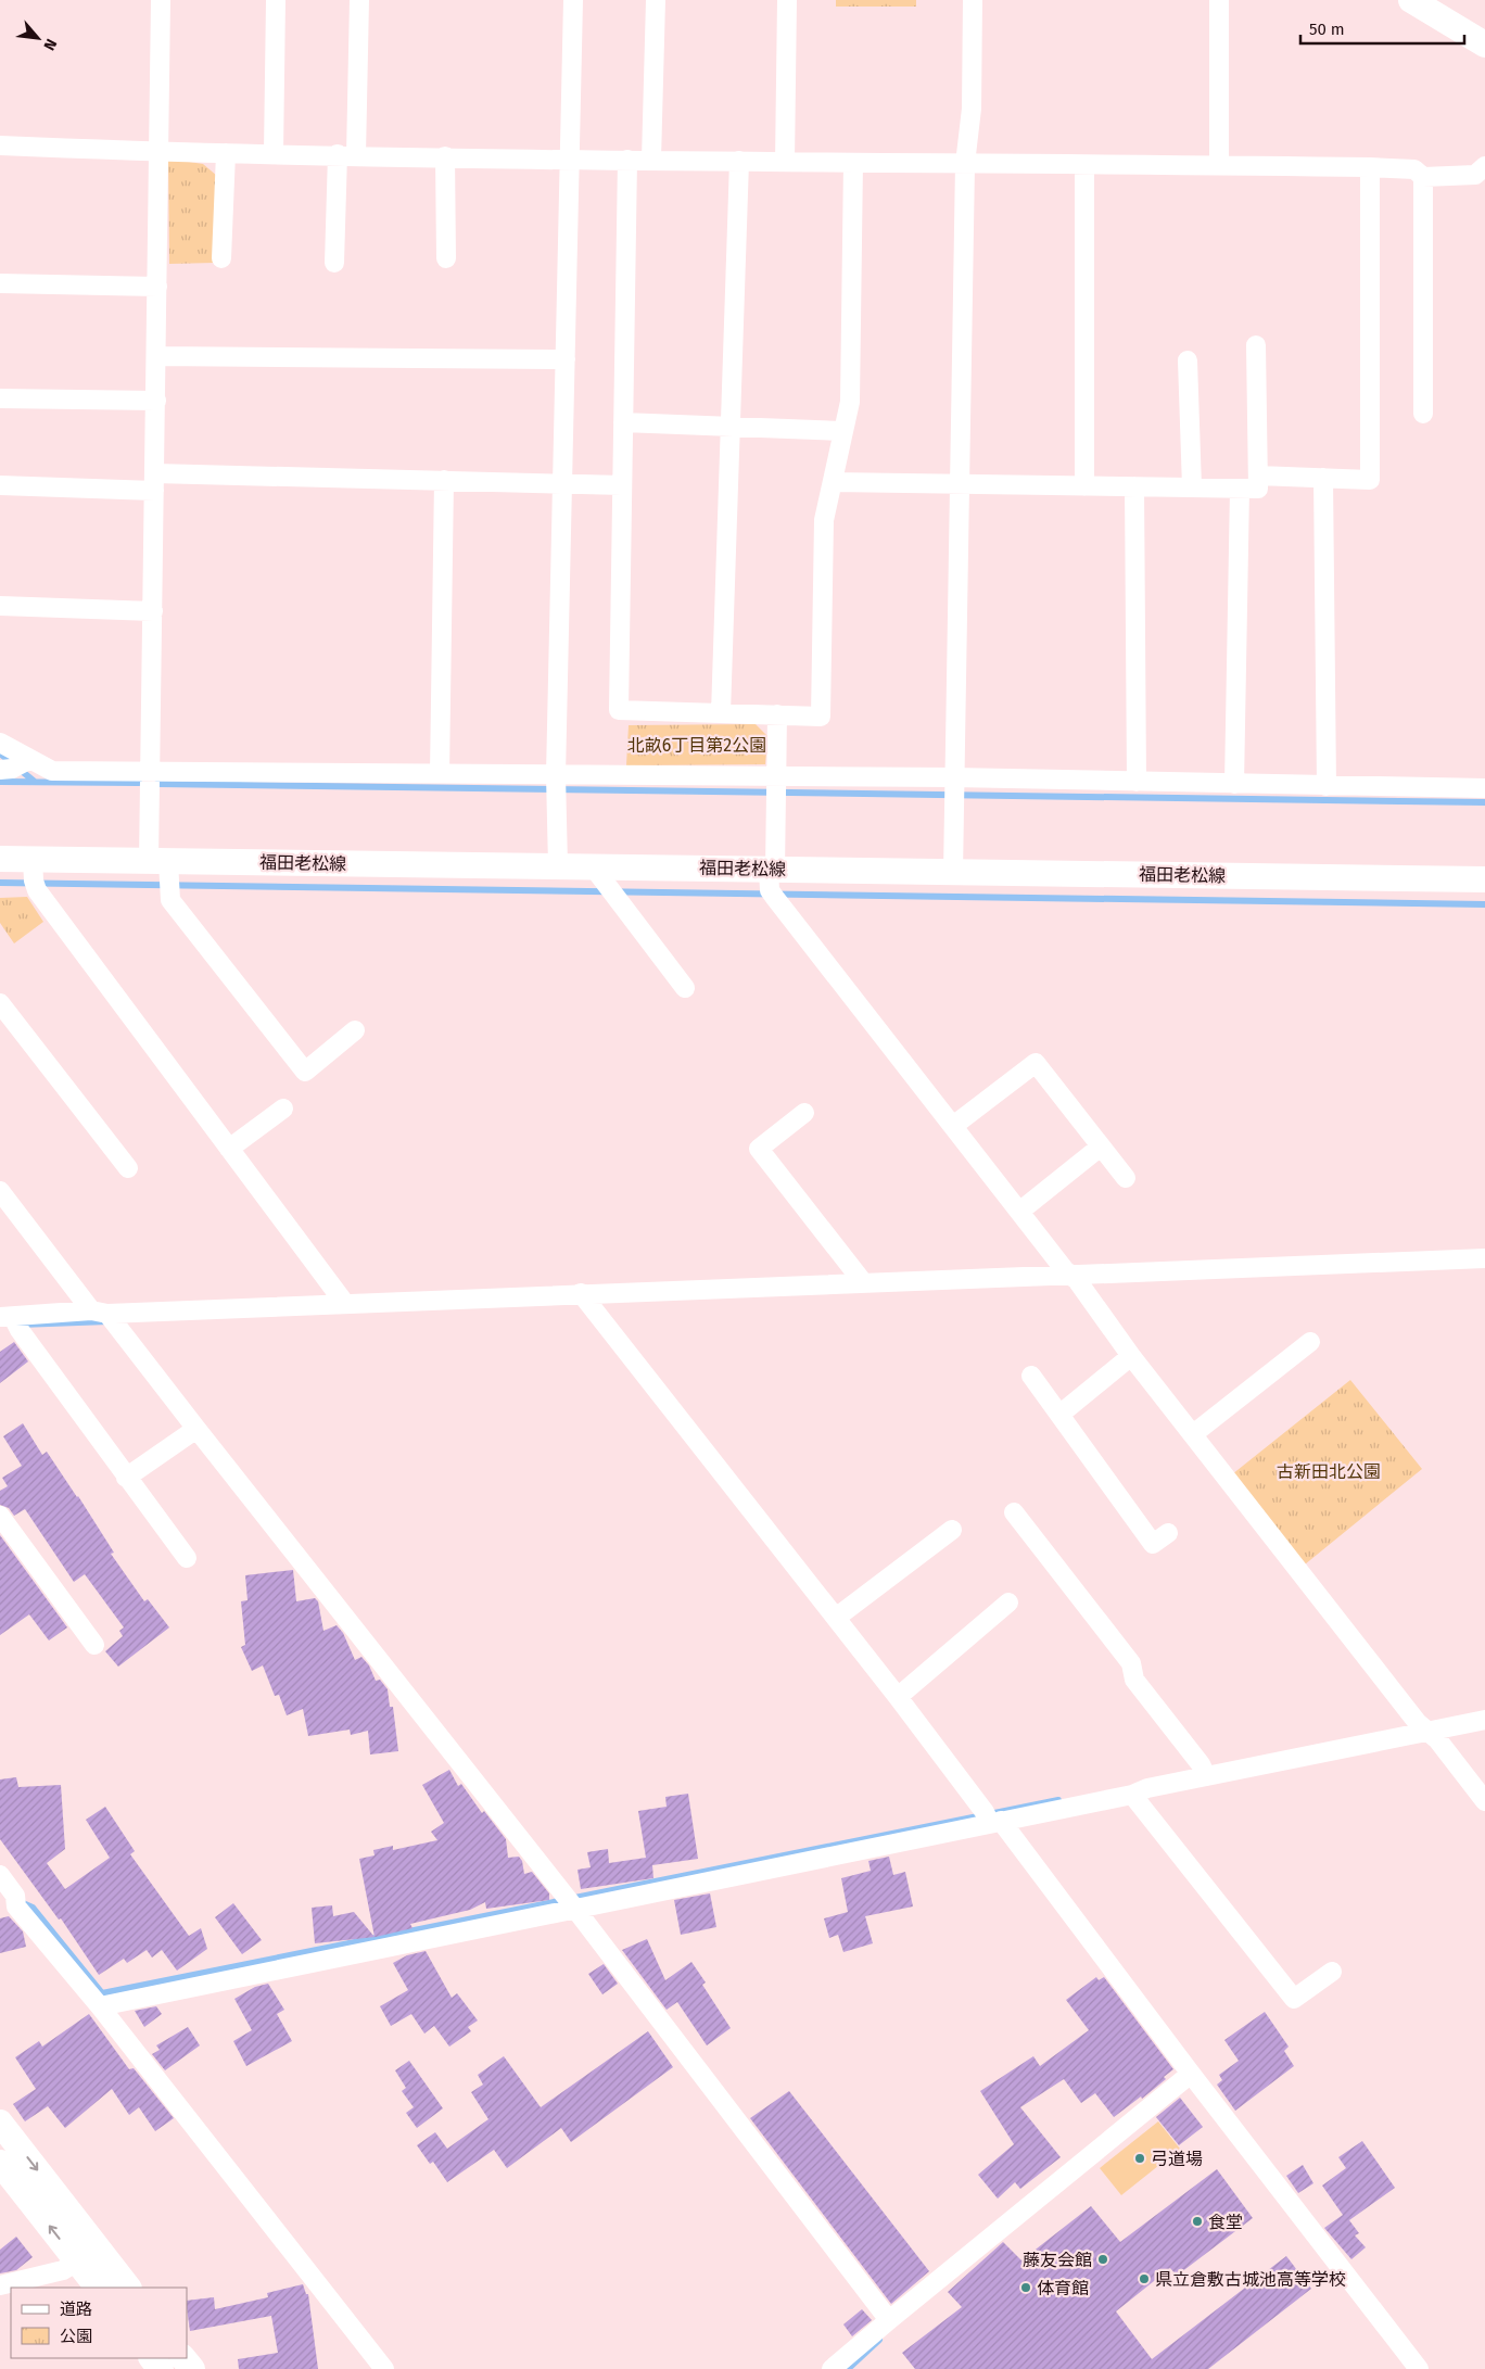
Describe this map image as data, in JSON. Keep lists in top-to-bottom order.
{
  "streets": {
    "main road": ["福田老松線"]
  },
  "parks": ["北畝6丁目第2公園", "古新田北公園"],
  "places": [
    "弓道場",
    "食堂",
    "藤友会館",
    "県立倉敷古城池高等学校",
    "体育館"
  ],
  "legend": ["道路", "公園"],
  "scale_bar": "50 m",
  "north": "bottom right"
}
